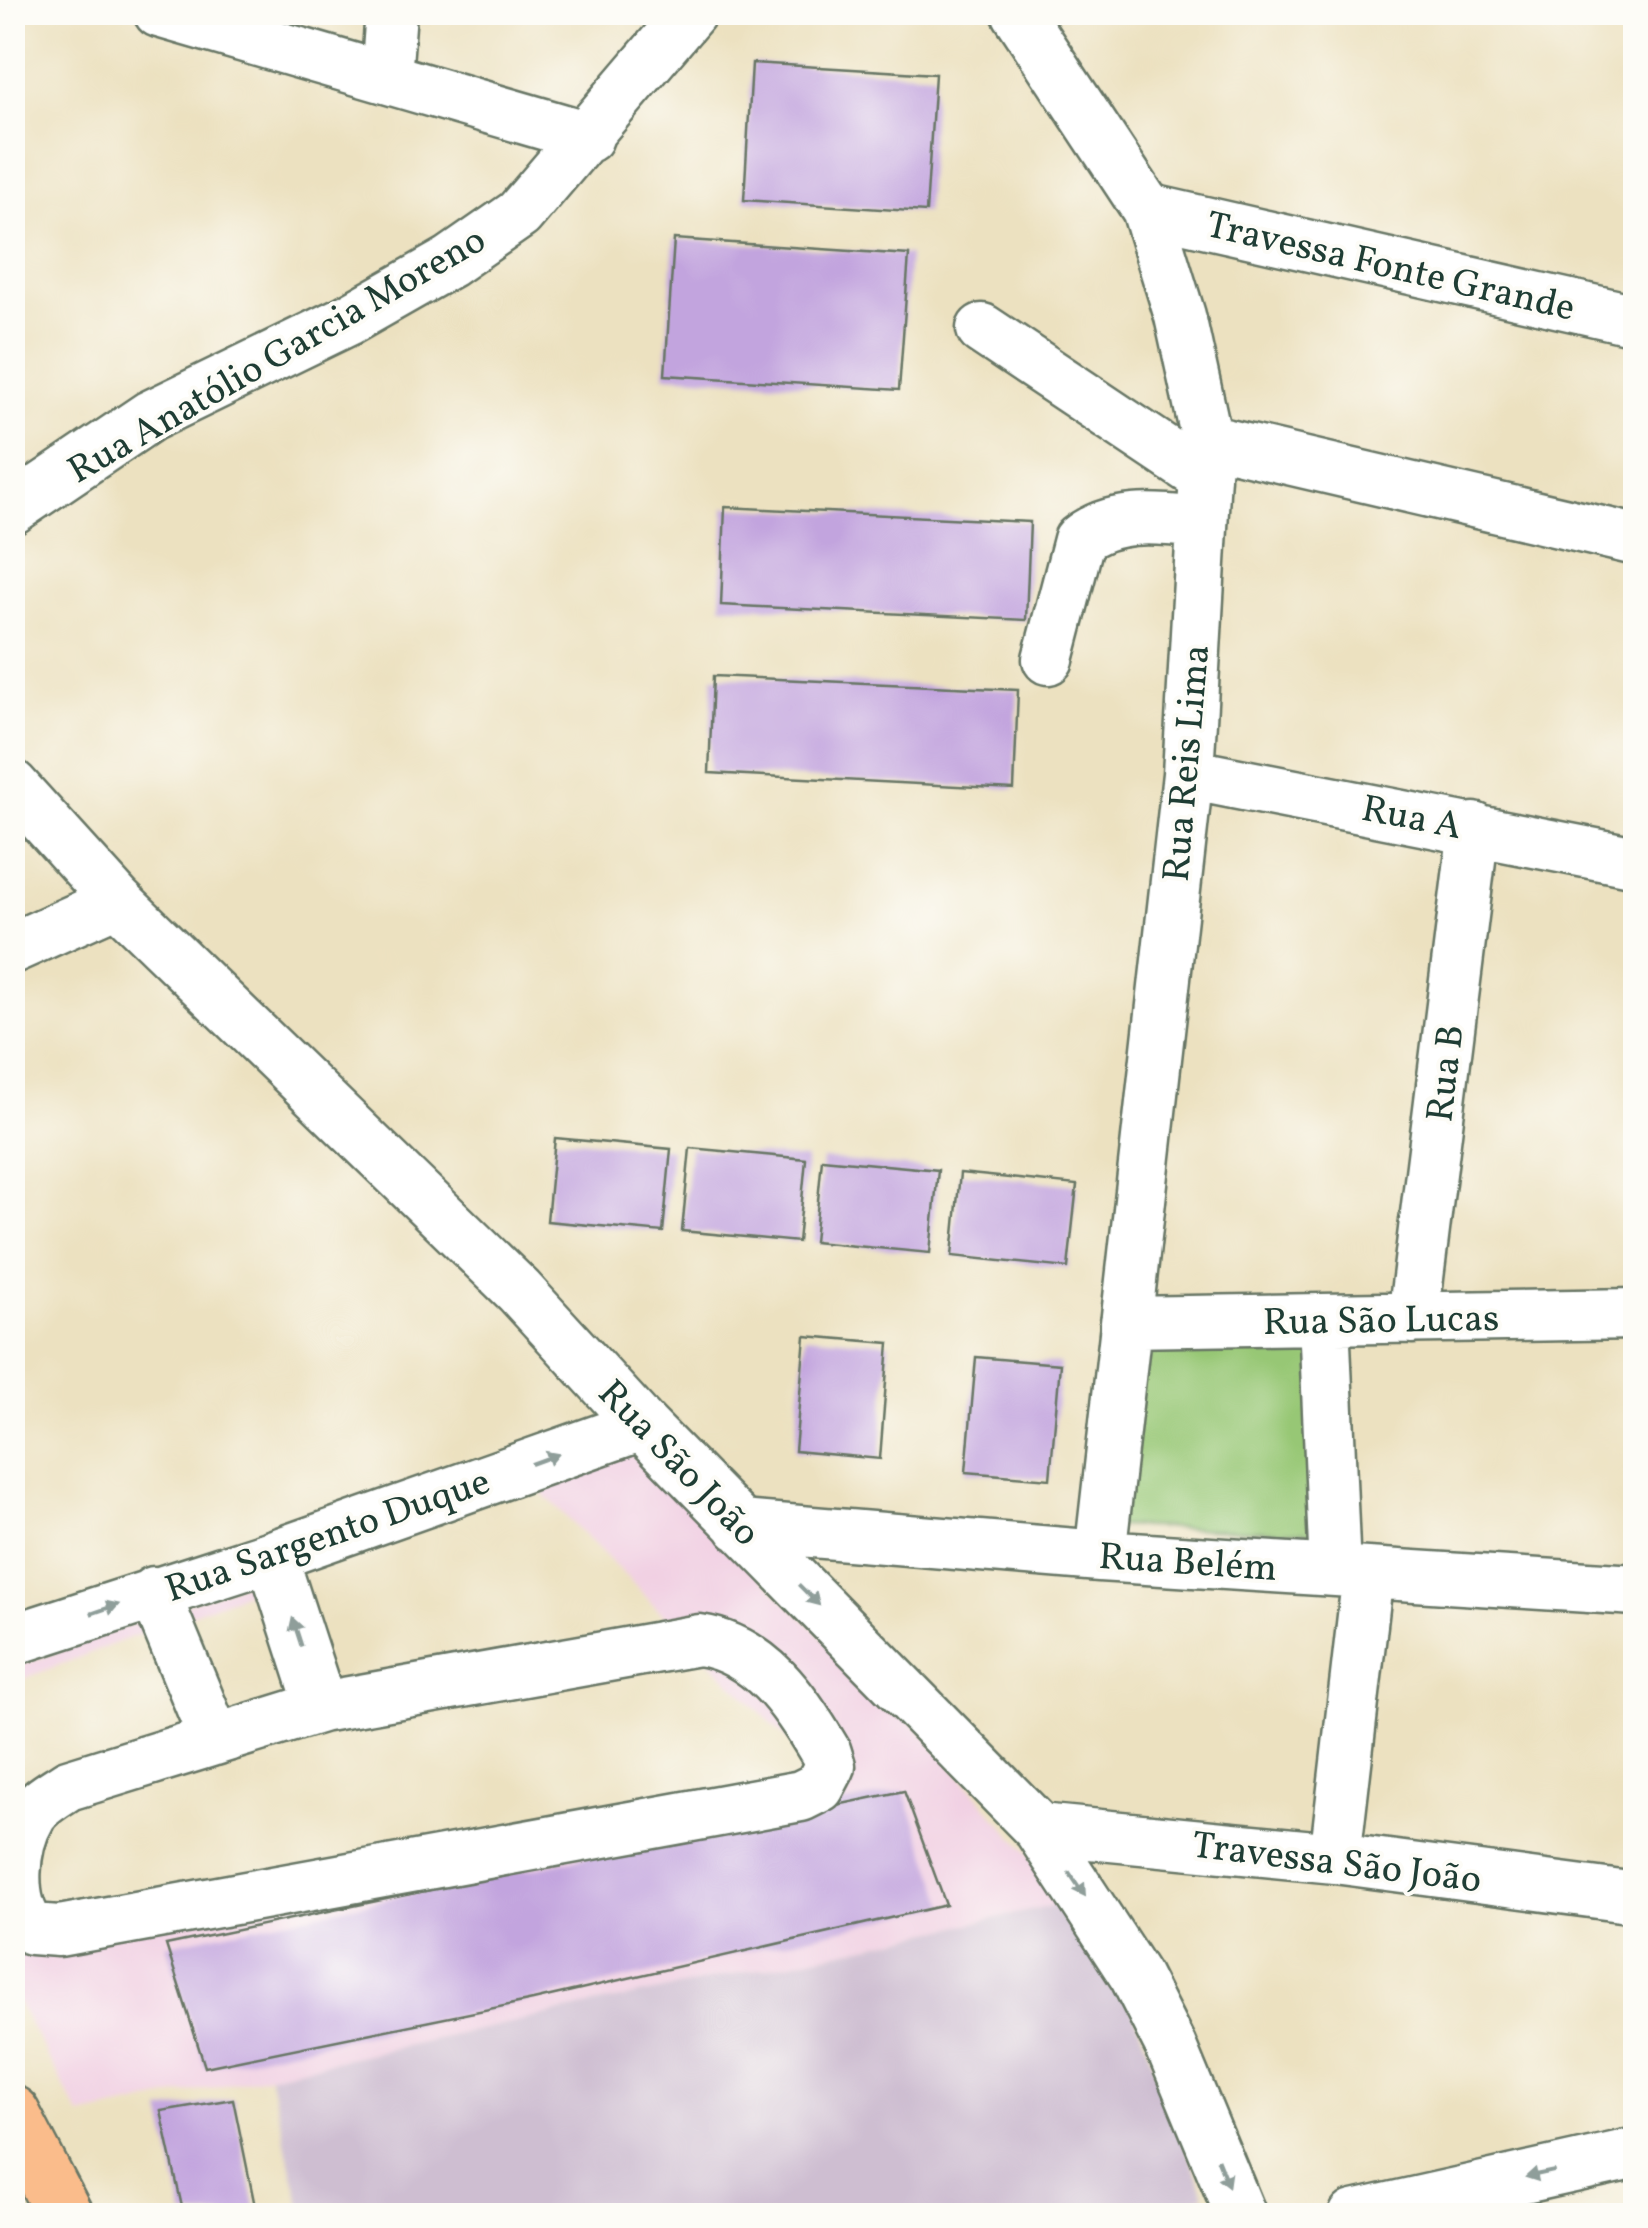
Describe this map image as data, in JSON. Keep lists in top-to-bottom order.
{
  "streets": {
    "street": [
      "Travessa Fonte Grande",
      "Rua Anatólio Garcia Moreno",
      "Rua Reis Lima",
      "Rua A",
      "Rua B",
      "Rua São Lucas",
      "Rua São João",
      "Rua Sargento Duque",
      "Rua Belém",
      "Travessa São João"
    ]
  },
  "crossings": [
    ["Travessa Fonte Grande", "Rua Reis Lima"],
    ["Rua Reis Lima", "Rua A"],
    ["Rua Reis Lima", "Rua São Lucas"],
    ["Rua Reis Lima", "Rua Belém"],
    ["Rua A", "Rua B"],
    ["Rua B", "Rua São Lucas"],
    ["Rua São João", "Rua Sargento Duque"],
    ["Rua São João", "Rua Belém"],
    ["Rua São João", "Travessa São João"]
  ],
  "one_way": ["Rua São João", "Rua Sargento Duque"]
}
